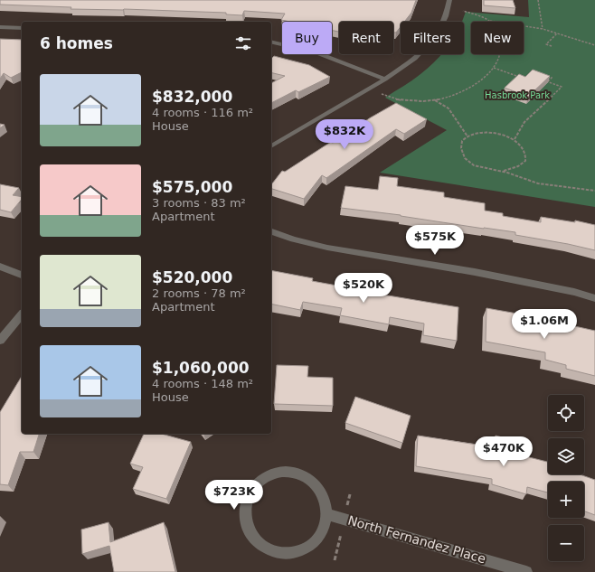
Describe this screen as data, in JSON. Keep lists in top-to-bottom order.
{
  "streets": {
    "street": ["North Fernandez Place"]
  },
  "parks": ["Hasbrook Park"],
  "page": {
    "chip": [
      "Buy",
      "Rent",
      "Filters",
      "New"
    ],
    "heading": "6 homes",
    "list": [
      {
        "name": "$832,000",
        "note": "4 rooms · 116 m² · House"
      },
      {
        "name": "$575,000",
        "note": "3 rooms · 83 m² · Apartment"
      },
      {
        "name": "$520,000",
        "note": "2 rooms · 78 m² · Apartment"
      },
      {
        "name": "$1,060,000",
        "note": "4 rooms · 148 m² · House"
      }
    ],
    "price": [
      "$832K",
      "$575K",
      "$520K",
      "$1.06M",
      "$470K",
      "$723K"
    ],
    "map_buttons": ["+", "−"]
  }
}
